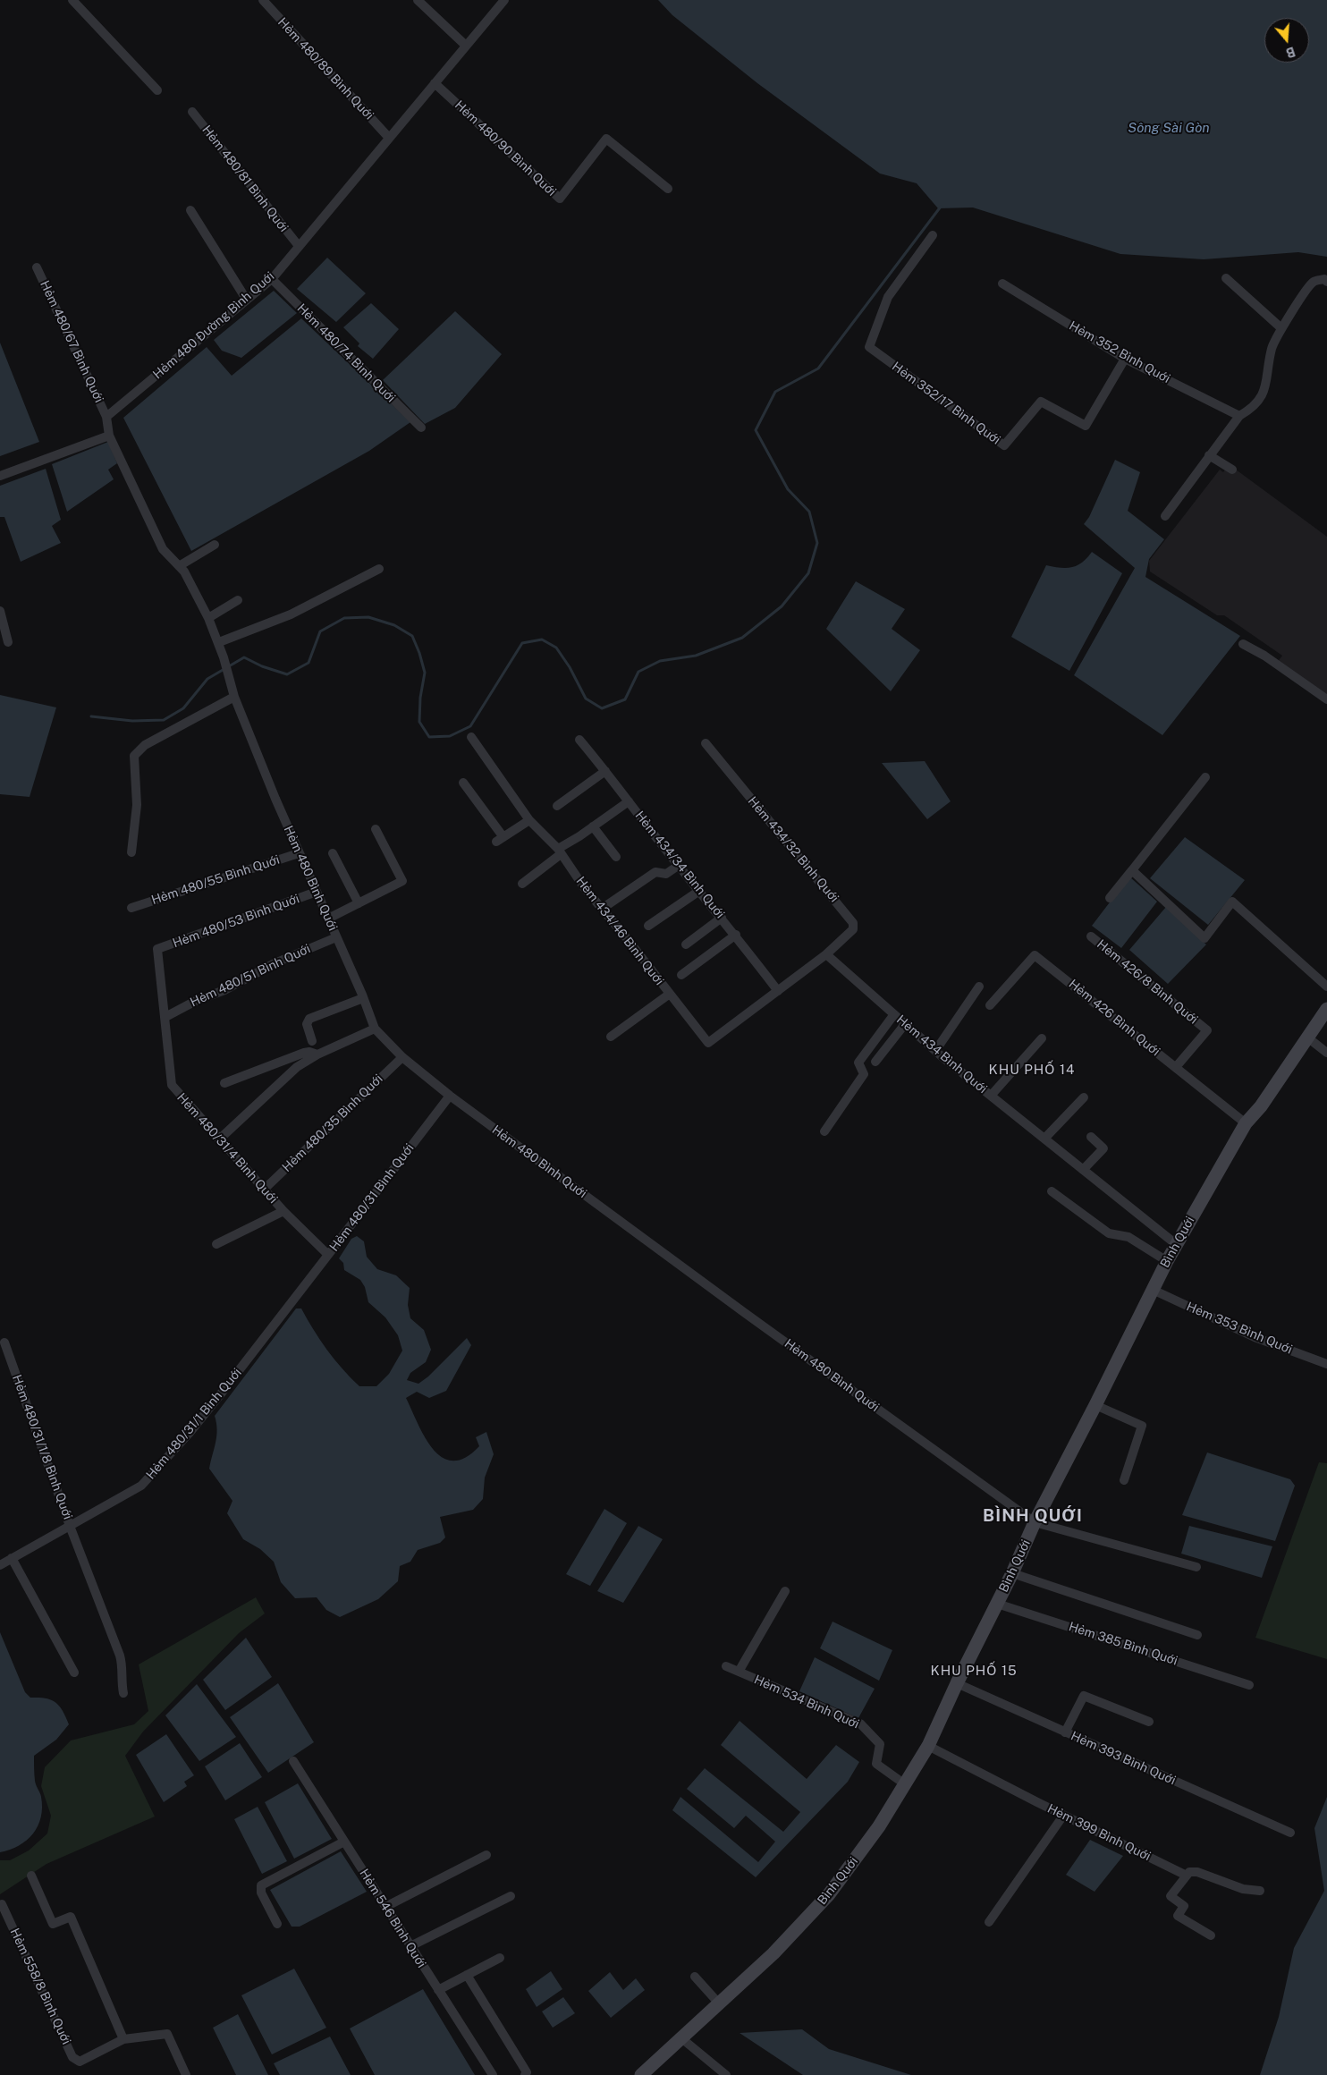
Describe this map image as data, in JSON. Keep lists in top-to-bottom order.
{
  "streets": {
    "main road": ["Bình Quới"],
    "street": [
      "Hẻm 480/89 Bình Quới",
      "Hẻm 480/90 Bình Quới",
      "Hẻm 480/81 Bình Quới",
      "Hẻm 480 Đường Bình Quới",
      "Hẻm 480/67 Bình Quới",
      "Hẻm 352 Bình Quới",
      "Hẻm 480/74 Bình Quới",
      "Hẻm 352/17 Bình Quới",
      "Hẻm 434/32 Bình Quới",
      "Hẻm 434/34 Bình Quới",
      "Hẻm 480 Bình Quới",
      "Hẻm 480/55 Bình Quới",
      "Hẻm 480/53 Bình Quới",
      "Hẻm 434/46 Bình Quới",
      "Hẻm 480/51 Bình Quới",
      "Hẻm 426/8 Bình Quới",
      "Hẻm 426 Bình Quới",
      "Hẻm 434 Bình Quới",
      "Hẻm 480/35 Bình Quới",
      "Hẻm 480/31/4 Bình Quới",
      "Hẻm 480/31 Bình Quới",
      "Hẻm 353 Bình Quới",
      "Hẻm 480/31/1 Bình Quới",
      "Hẻm 480/31/1/8 Bình Quới",
      "Hẻm 385 Bình Quới",
      "Hẻm 534 Bình Quới",
      "Hẻm 393 Bình Quới",
      "Hẻm 399 Bình Quới",
      "Hẻm 546 Bình Quới",
      "Hẻm 558/8 Bình Quới"
    ]
  },
  "crossings": [
    ["Hẻm 480/89 Bình Quới", "Hẻm 480 Đường Bình Quới"],
    ["Hẻm 480/90 Bình Quới", "Hẻm 480 Đường Bình Quới"],
    ["Hẻm 480/81 Bình Quới", "Hẻm 480 Đường Bình Quới"],
    ["Hẻm 480 Đường Bình Quới", "Hẻm 480/67 Bình Quới"],
    ["Hẻm 480 Đường Bình Quới", "Hẻm 480/74 Bình Quới"],
    ["Hẻm 352 Bình Quới", "Hẻm 352/17 Bình Quới"],
    ["Hẻm 434/32 Bình Quới", "Hẻm 434 Bình Quới"],
    ["Hẻm 434/34 Bình Quới", "Hẻm 434/46 Bình Quới"],
    ["Hẻm 480 Bình Quới", "Hẻm 480/55 Bình Quới"],
    ["Hẻm 480 Bình Quới", "Hẻm 480/53 Bình Quới"],
    ["Hẻm 480 Bình Quới", "Hẻm 480/51 Bình Quới"],
    ["Hẻm 480 Bình Quới", "Hẻm 480/35 Bình Quới"],
    ["Hẻm 480 Bình Quới", "Hẻm 480/31 Bình Quới"],
    ["Hẻm 480 Bình Quới", "Bình Quới"],
    ["Hẻm 480/53 Bình Quới", "Hẻm 480/51 Bình Quới"],
    ["Hẻm 480/53 Bình Quới", "Hẻm 480/31/4 Bình Quới"],
    ["Hẻm 426/8 Bình Quới", "Hẻm 426 Bình Quới"],
    ["Hẻm 426 Bình Quới", "Bình Quới"],
    ["Hẻm 434 Bình Quới", "Bình Quới"],
    ["Hẻm 480/35 Bình Quới", "Hẻm 480/31/4 Bình Quới"],
    ["Hẻm 480/31/4 Bình Quới", "Hẻm 480/31 Bình Quới"],
    ["Hẻm 480/31 Bình Quới", "Hẻm 480/31/1 Bình Quới"],
    ["Bình Quới", "Hẻm 353 Bình Quới"],
    ["Bình Quới", "Hẻm 385 Bình Quới"],
    ["Bình Quới", "Hẻm 534 Bình Quới"],
    ["Bình Quới", "Hẻm 393 Bình Quới"],
    ["Bình Quới", "Hẻm 399 Bình Quới"],
    ["Hẻm 480/31/1 Bình Quới", "Hẻm 480/31/1/8 Bình Quới"]
  ],
  "districts": ["KHU PHỐ 14", "BÌNH QUỚI", "KHU PHỐ 15"],
  "water": ["Sông Sài Gòn"],
  "north": "bottom"
}
